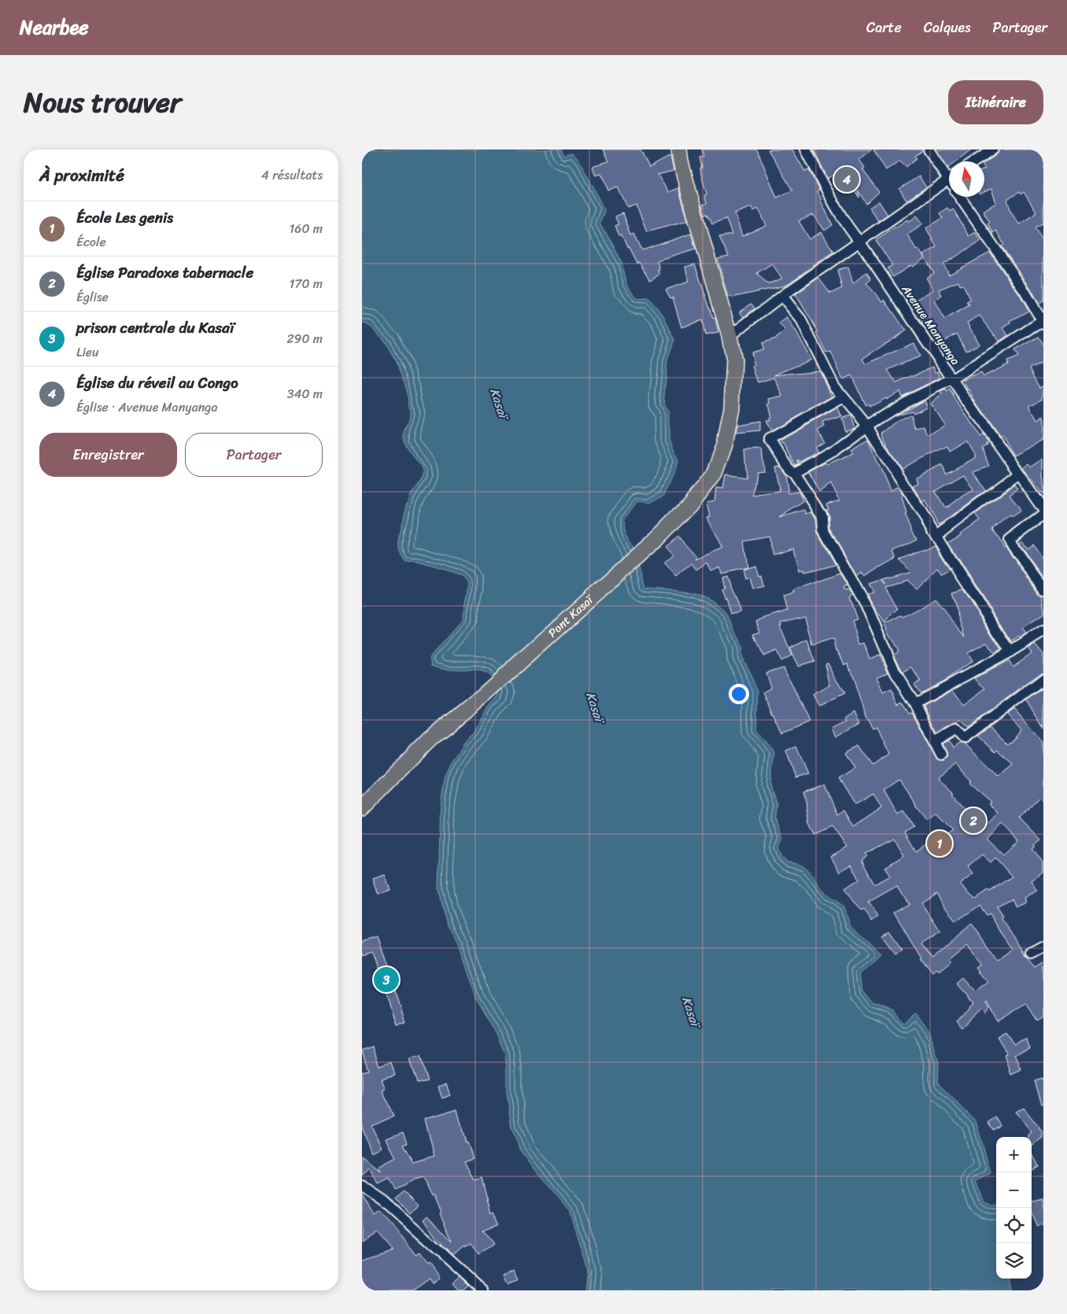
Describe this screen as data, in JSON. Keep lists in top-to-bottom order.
{
  "streets": {
    "main road": ["Pont Kasaï"],
    "street": ["Avenue Manyanga"]
  },
  "water": ["Kasaï"],
  "north": "top",
  "page": {
    "header": "Nearbee",
    "nav": ["Carte", "Calques", "Partager"],
    "title": "Nous trouver",
    "buttons": [
      "Itinéraire",
      ["Enregistrer", "Partager"]
    ],
    "heading": ["À proximité", "4 résultats"],
    "pins": [
      "4",
      "2",
      "1",
      "3"
    ],
    "list": [
      {
        "mark": "1",
        "name": "École Les genis",
        "note": "École",
        "value": "160 m"
      },
      {
        "mark": "2",
        "name": "Église Paradoxe tabernacle",
        "note": "Église",
        "value": "170 m"
      },
      {
        "mark": "3",
        "name": "prison centrale du Kasaï",
        "note": "Lieu",
        "value": "290 m"
      },
      {
        "mark": "4",
        "name": "Église du réveil au Congo",
        "note": "Église · Avenue Manyanga",
        "value": "340 m"
      }
    ],
    "map_buttons": ["+", "−"]
  }
}
